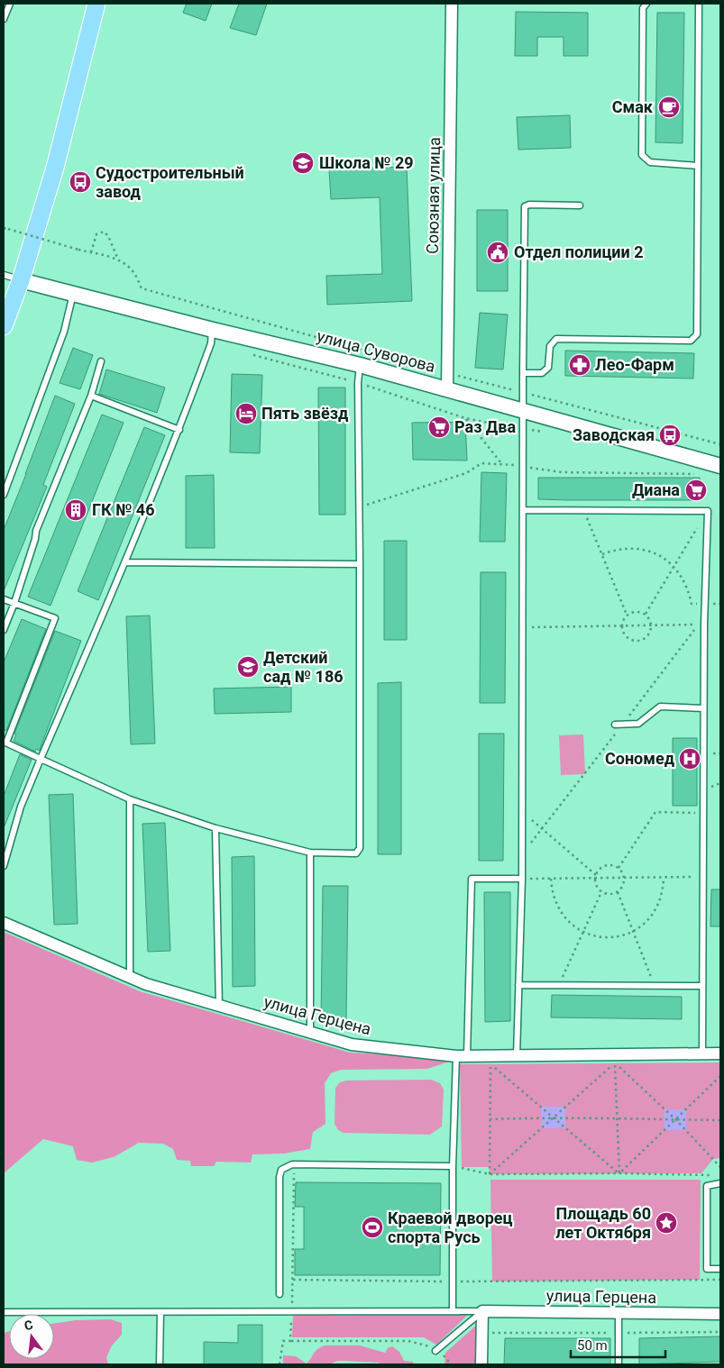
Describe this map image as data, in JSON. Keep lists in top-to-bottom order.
{
  "streets": {
    "main road": ["улица Суворова"],
    "street": ["Союзная улица", "улица Герцена"]
  },
  "crossings": [
    ["Союзная улица", "улица Суворова"]
  ],
  "places": {
    "cafe": ["Смак"],
    "school or university": ["Школа № 29", "Детский сад № 186"],
    "bus stop": ["Судостроительный завод", "Заводская"],
    "public building": ["Отдел полиции 2"],
    "pharmacy": ["Лео-Фарм"],
    "hotel": ["Пять звёзд"],
    "supermarket": ["Раз Два", "Диана"],
    "building": ["ГК № 46"],
    "hospital": ["Сономед"],
    "place": ["Площадь 60 лет Октября"],
    "sports": ["Краевой дворец спорта Русь"]
  },
  "scale_bar": "50 m",
  "north": "top"
}
